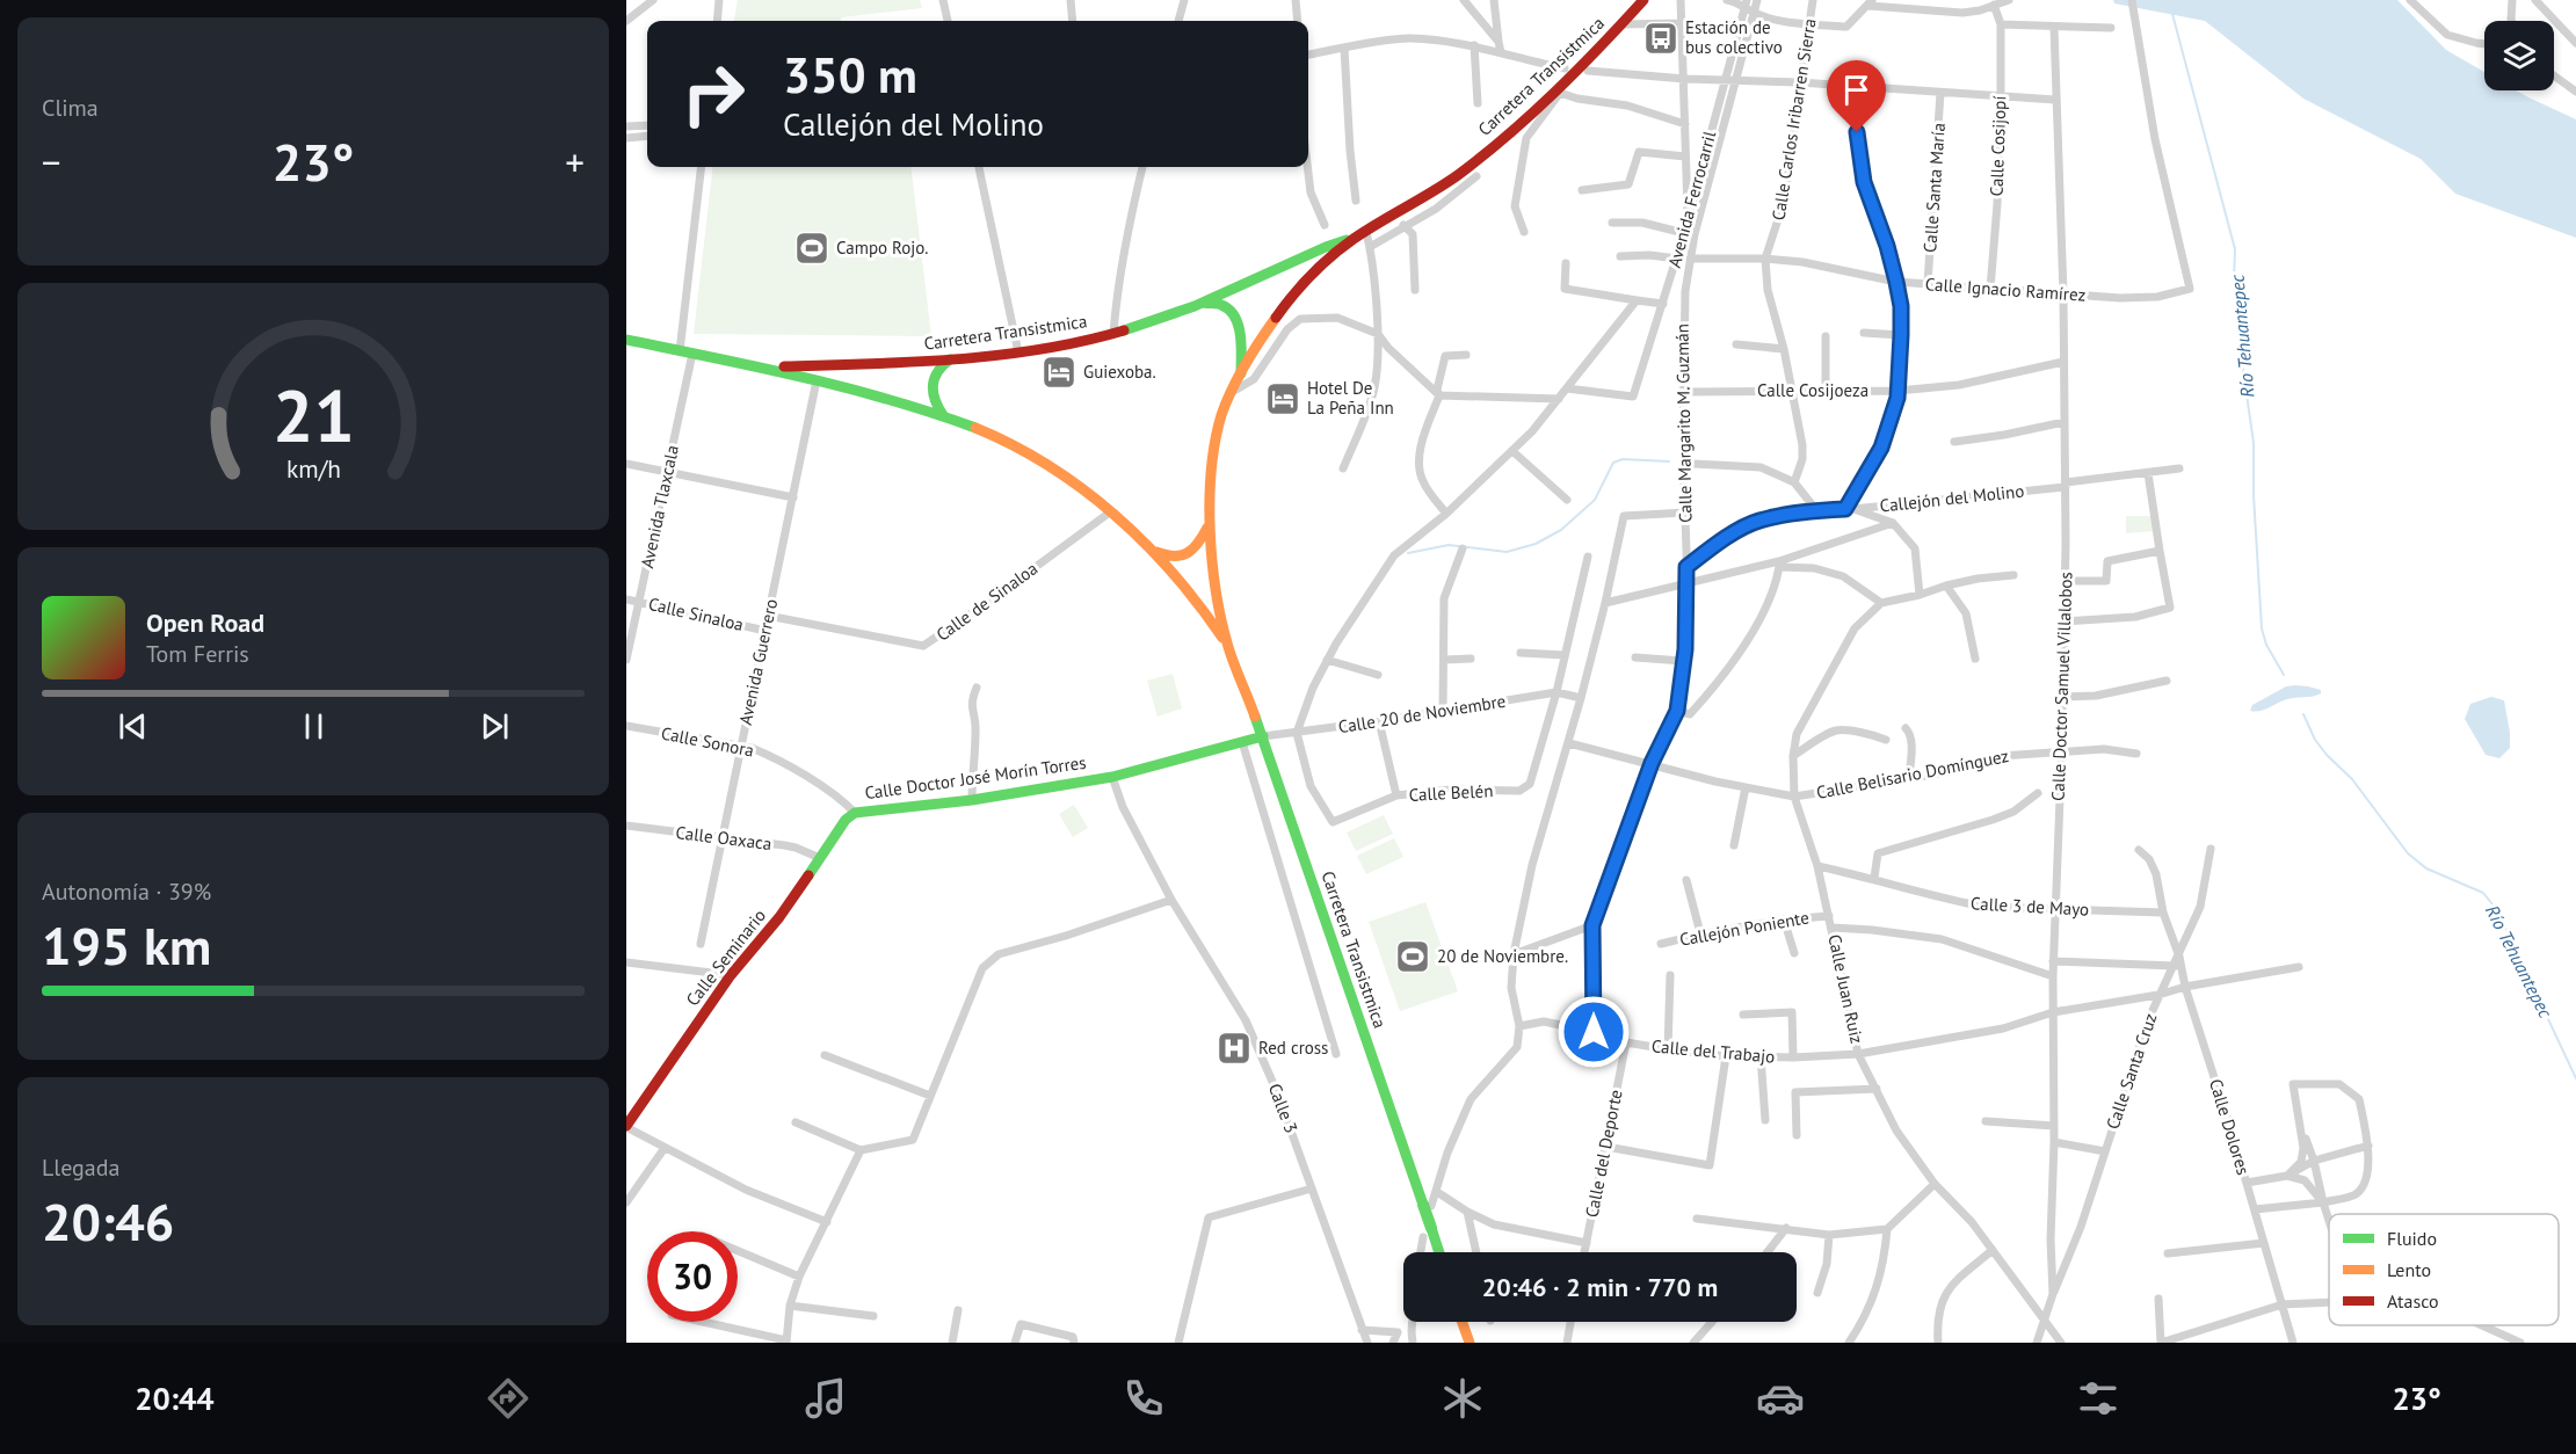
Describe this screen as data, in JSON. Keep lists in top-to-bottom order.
{
  "streets": {
    "main road": ["Carretera Transistmica", "Calle Doctor José Morín Torres", "Calle Seminario"],
    "street": [
      "Calle Carlos Iribarren Sierra",
      "Calle Cosijopí",
      "Calle Santa María",
      "Avenida Ferrocarril",
      "Calle Ignacio Ramírez",
      "Calle Cosijoeza",
      "Calle Margarito M. Guzmán",
      "Callejón del Molino",
      "Avenida Tlaxcala",
      "Calle de Sinaloa",
      "Calle Sinaloa",
      "Avenida Guerrero",
      "Calle Doctor Samuel Villalobos",
      "Calle 20 de Noviembre",
      "Calle Sonora",
      "Calle Belisario Domínguez",
      "Calle Belén",
      "Calle Oaxaca",
      "Calle 3 de Mayo",
      "Callejón Poniente",
      "Calle Juan Ruiz",
      "Calle del Trabajo",
      "Calle Santa Cruz",
      "Calle 3",
      "Calle Dolores",
      "Calle del Deporte"
    ]
  },
  "crossings": [
    ["Carretera Transistmica", "Calle de Sinaloa"],
    ["Carretera Transistmica", "Avenida Guerrero"],
    ["Carretera Transistmica", "Calle 20 de Noviembre"],
    ["Carretera Transistmica", "Calle Doctor José Morín Torres"],
    ["Calle Carlos Iribarren Sierra", "Calle Ignacio Ramírez"],
    ["Calle Carlos Iribarren Sierra", "Calle Cosijoeza"],
    ["Calle Cosijopí", "Calle Ignacio Ramírez"],
    ["Calle Santa María", "Calle Ignacio Ramírez"],
    ["Calle Ignacio Ramírez", "Calle Margarito M. Guzmán"],
    ["Calle Ignacio Ramírez", "Calle Doctor Samuel Villalobos"],
    ["Calle Cosijoeza", "Calle Margarito M. Guzmán"],
    ["Calle Cosijoeza", "Calle Doctor Samuel Villalobos"],
    ["Calle Margarito M. Guzmán", "Callejón del Molino"],
    ["Calle Margarito M. Guzmán", "Calle Belisario Domínguez"],
    ["Calle Margarito M. Guzmán", "Calle del Trabajo"],
    ["Callejón del Molino", "Calle Doctor Samuel Villalobos"],
    ["Avenida Tlaxcala", "Calle Sinaloa"],
    ["Calle de Sinaloa", "Avenida Guerrero"],
    ["Calle Sinaloa", "Avenida Guerrero"],
    ["Avenida Guerrero", "Calle Sonora"],
    ["Avenida Guerrero", "Calle Oaxaca"],
    ["Calle Doctor Samuel Villalobos", "Calle Belisario Domínguez"],
    ["Calle Doctor Samuel Villalobos", "Calle 3 de Mayo"],
    ["Calle Doctor Samuel Villalobos", "Callejón Poniente"],
    ["Calle Doctor Samuel Villalobos", "Calle Juan Ruiz"],
    ["Calle Doctor Samuel Villalobos", "Calle del Trabajo"],
    ["Calle Doctor Samuel Villalobos", "Calle Santa Cruz"],
    ["Calle 20 de Noviembre", "Calle Doctor José Morín Torres"],
    ["Calle 20 de Noviembre", "Calle Belén"],
    ["Calle Sonora", "Calle Doctor José Morín Torres"],
    ["Calle Sonora", "Calle Seminario"],
    ["Calle Belisario Domínguez", "Calle Juan Ruiz"],
    ["Calle Doctor José Morín Torres", "Calle Seminario"],
    ["Calle Doctor José Morín Torres", "Calle 3"],
    ["Calle Oaxaca", "Calle Seminario"],
    ["Calle 3 de Mayo", "Calle Juan Ruiz"],
    ["Calle 3 de Mayo", "Calle Dolores"],
    ["Callejón Poniente", "Calle Juan Ruiz"],
    ["Calle Juan Ruiz", "Calle del Trabajo"],
    ["Calle del Trabajo", "Calle Santa Cruz"],
    ["Calle del Trabajo", "Calle Dolores"],
    ["Calle del Trabajo", "Calle del Deporte"],
    ["Calle Santa Cruz", "Calle Dolores"]
  ],
  "water": ["Río Tehuantepec"],
  "places": {
    "bus stop": ["Estación de bus colectivo"],
    "sports": ["Campo Rojo.", "20 de Noviembre."],
    "hotel": ["Guiexoba.", "Hotel De La Peña Inn"],
    "hospital": ["Red cross"]
  },
  "legend": ["Fluido", "Lento", "Atasco"],
  "page": {
    "tile": [
      "Clima",
      ["Autonomía · 39%", "195 km"],
      ["Llegada", "20:46"]
    ],
    "turn": ["350 m", "Callejón del Molino"],
    "heat": ["−", "23°", "+"],
    "song": ["Open Road", "Tom Ferris"],
    "limit": "30",
    "trip": "20:46 · 2 min · 770 m",
    "tabs": ["20:44", "23°"],
    "gauge": ["21", "km/h"]
  }
}
